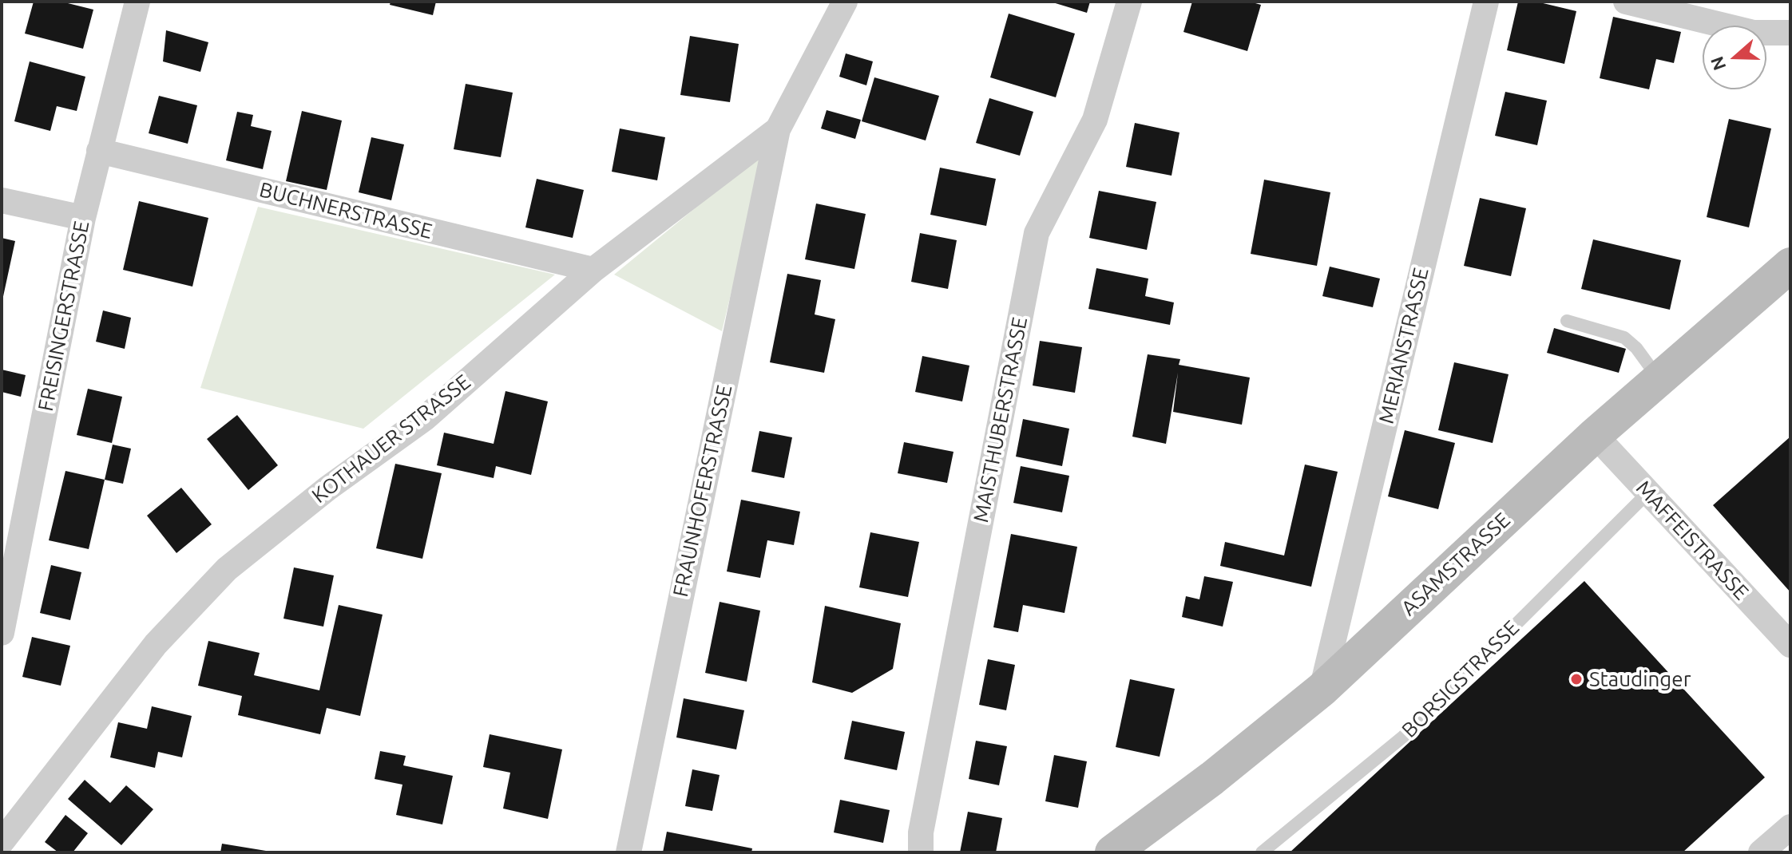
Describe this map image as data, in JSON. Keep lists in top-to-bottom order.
{
  "streets": {
    "street": [
      "BUCHNERSTRASSE",
      "FREISINGERSTRASSE",
      "MERIANSTRASSE",
      "MAISTHUBERSTRASSE",
      "KOTHAUER STRASSE",
      "FRAUNHOFERSTRASSE",
      "MAFFEISTRASSE",
      "ASAMSTRASSE"
    ],
    "lane": ["BORSIGSTRASSE"]
  },
  "crossings": [
    ["BUCHNERSTRASSE", "FREISINGERSTRASSE"],
    ["BUCHNERSTRASSE", "KOTHAUER STRASSE"],
    ["MERIANSTRASSE", "ASAMSTRASSE"],
    ["KOTHAUER STRASSE", "FRAUNHOFERSTRASSE"],
    ["MAFFEISTRASSE", "ASAMSTRASSE"],
    ["MAFFEISTRASSE", "BORSIGSTRASSE"]
  ],
  "places": ["Staudinger"],
  "north": "left"
}
